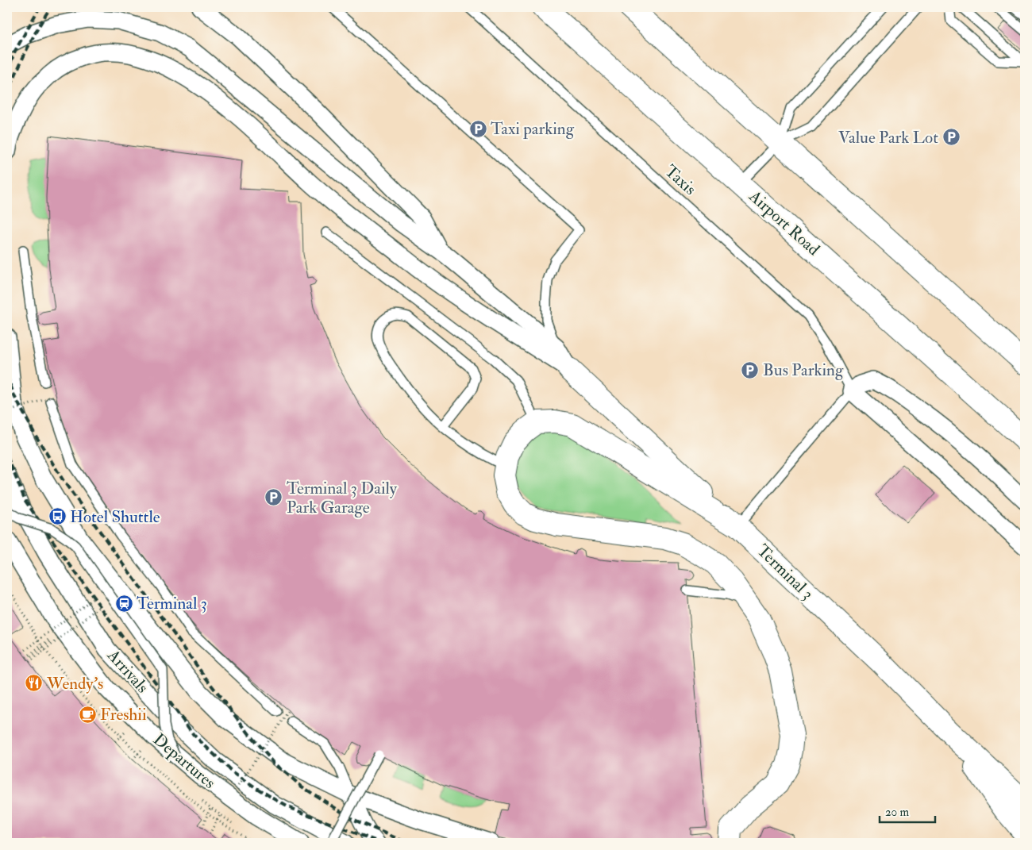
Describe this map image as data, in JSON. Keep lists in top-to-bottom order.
{
  "streets": {
    "street": [
      "Airport Road",
      "Terminal 3",
      "Arrivals",
      "Departures"
    ],
    "lane": ["Taxis"]
  },
  "places": {
    "parking": [
      "Taxi parking",
      "Value Park Lot",
      "Bus Parking",
      "Terminal 3 Daily Park Garage"
    ],
    "bus stop": ["Hotel Shuttle"],
    "station": ["Terminal 3"],
    "restaurant": ["Wendy's"],
    "cafe": ["Freshii"]
  },
  "scale_bar": "20 m"
}
